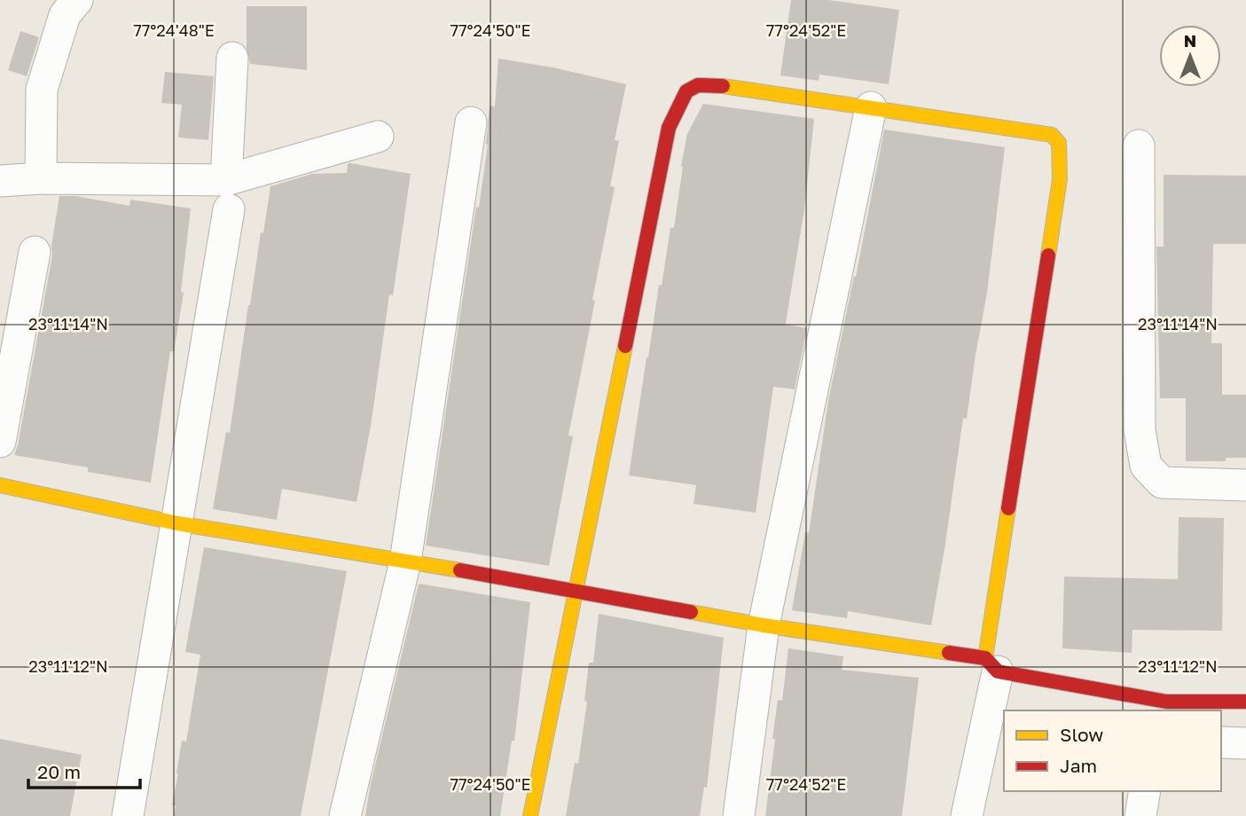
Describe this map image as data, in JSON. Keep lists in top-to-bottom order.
{
  "legend": ["Slow", "Jam"],
  "scale_bar": "20 m",
  "north": "top",
  "coordinates": [
    "77°24'48\"E",
    "77°24'50\"E",
    "77°24'52\"E",
    "23°11'14\"N",
    "23°11'12\"N"
  ]
}
